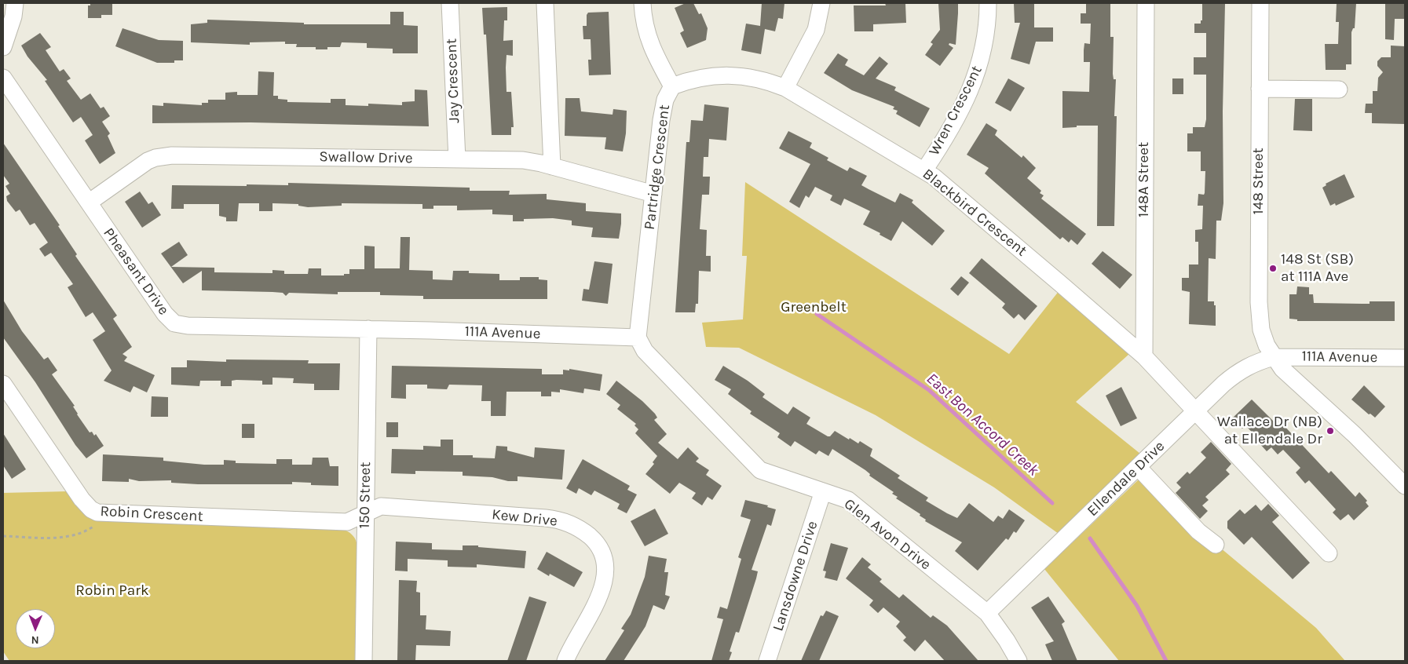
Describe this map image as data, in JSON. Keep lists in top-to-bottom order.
{
  "streets": {
    "street": [
      "Jay Crescent",
      "Wren Crescent",
      "Swallow Drive",
      "Partridge Crescent",
      "148A Street",
      "148 Street",
      "Blackbird Crescent",
      "Pheasant Drive",
      "111A Avenue",
      "Ellendale Drive",
      "150 Street",
      "Robin Crescent",
      "Kew Drive",
      "Glen Avon Drive",
      "Lansdowne Drive"
    ]
  },
  "crossings": [
    ["Jay Crescent", "Swallow Drive"],
    ["Wren Crescent", "Blackbird Crescent"],
    ["Swallow Drive", "Partridge Crescent"],
    ["Swallow Drive", "Pheasant Drive"],
    ["Partridge Crescent", "Blackbird Crescent"],
    ["Partridge Crescent", "111A Avenue"],
    ["Partridge Crescent", "Glen Avon Drive"],
    ["148A Street", "Blackbird Crescent"],
    ["148 Street", "111A Avenue"],
    ["148 Street", "Ellendale Drive"],
    ["Blackbird Crescent", "Ellendale Drive"],
    ["Pheasant Drive", "111A Avenue"],
    ["Pheasant Drive", "150 Street"],
    ["111A Avenue", "Ellendale Drive"],
    ["111A Avenue", "150 Street"],
    ["111A Avenue", "Glen Avon Drive"],
    ["Ellendale Drive", "Glen Avon Drive"],
    ["150 Street", "Robin Crescent"],
    ["150 Street", "Kew Drive"],
    ["Robin Crescent", "Kew Drive"],
    ["Glen Avon Drive", "Lansdowne Drive"]
  ],
  "water": ["East Bon Accord Creek"],
  "parks": ["Greenbelt", "Robin Park"],
  "places": ["148 St (SB) at 111A Ave", "Wallace Dr (NB) at Ellendale Dr"],
  "north": "bottom"
}
